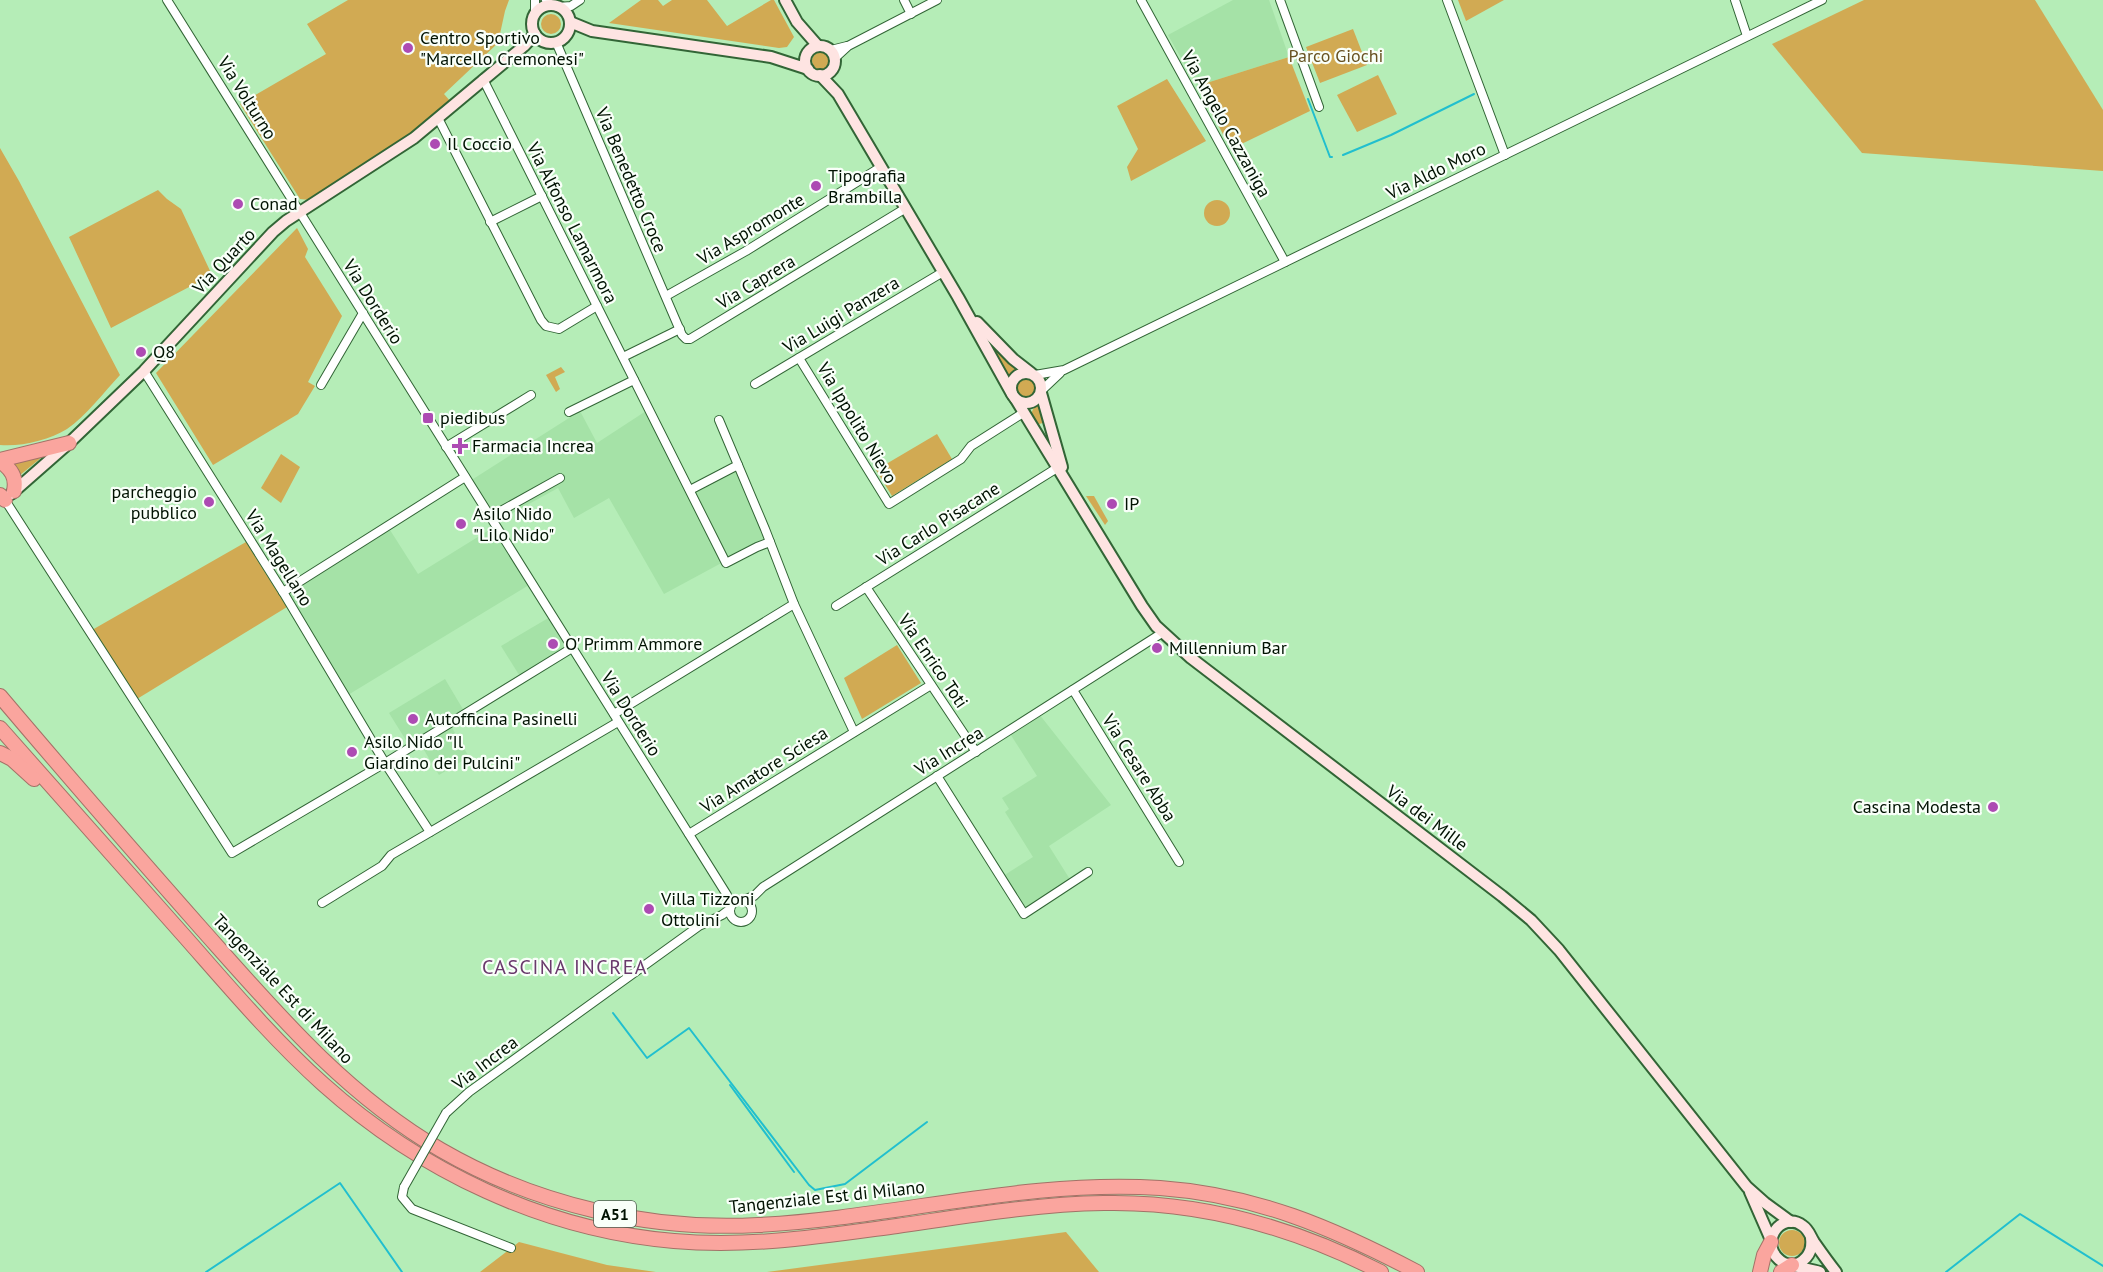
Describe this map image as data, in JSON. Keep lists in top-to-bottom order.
{
  "streets": {
    "highway": ["Tangenziale Est di Milano", "A51"],
    "main road": ["Via Quarto", "Via dei Mille"],
    "street": [
      "Via Volturno",
      "Via Angelo Cazzaniga",
      "Via Aldo Moro",
      "Via Benedetto Croce",
      "Via Alfonso Lamarmora",
      "Via Aspromonte",
      "Via Caprera",
      "Via Dorderio",
      "Via Luigi Panzera",
      "Via Ippolito Nievo",
      "Via Carlo Pisacane",
      "Via Magellano",
      "Via Enrico Toti",
      "Via Increa",
      "Via Cesare Abba",
      "Via Amatore Sciesa"
    ]
  },
  "crossings": [
    ["Via Volturno", "Via Quarto"],
    ["Via Volturno", "Via Dorderio"],
    ["Via Angelo Cazzaniga", "Via Aldo Moro"],
    ["Via Aldo Moro", "Via dei Mille"],
    ["Via Benedetto Croce", "Via Aspromonte"],
    ["Via Benedetto Croce", "Via Quarto"],
    ["Via Benedetto Croce", "Via Caprera"],
    ["Via Alfonso Lamarmora", "Via Quarto"],
    ["Via Alfonso Lamarmora", "Via Amatore Sciesa"],
    ["Via Aspromonte", "Via dei Mille"],
    ["Via Quarto", "Via Dorderio"],
    ["Via Quarto", "Via Magellano"],
    ["Via Caprera", "Via dei Mille"],
    ["Via Dorderio", "Via Increa"],
    ["Via Dorderio", "Via Amatore Sciesa"],
    ["Via Luigi Panzera", "Via Ippolito Nievo"],
    ["Via Luigi Panzera", "Via dei Mille"],
    ["Via Ippolito Nievo", "Via dei Mille"],
    ["Via Carlo Pisacane", "Via Enrico Toti"],
    ["Via Carlo Pisacane", "Via dei Mille"],
    ["Via Enrico Toti", "Via Increa"],
    ["Via Enrico Toti", "Via Amatore Sciesa"],
    ["Via Increa", "Via Cesare Abba"],
    ["Via Increa", "Via dei Mille"]
  ],
  "districts": ["CASCINA INCREA"],
  "parks": ["Parco Giochi"],
  "places": {
    "other": [
      "Centro Sportivo \"Marcello Cremonesi\"",
      "Il Coccio",
      "Tipografia Brambilla",
      "Conad",
      "Q8",
      "parcheggio pubblico",
      "IP",
      "Asilo Nido \"Lilo Nido\"",
      "O' Primm Ammore",
      "Millennium Bar",
      "Autofficina Pasinelli",
      "Asilo Nido \"Il Giardino dei Pulcini\"",
      "Cascina Modesta",
      "Villa Tizzoni Ottolini"
    ],
    "transit": ["piedibus"],
    "health": ["Farmacia Increa"]
  }
}
